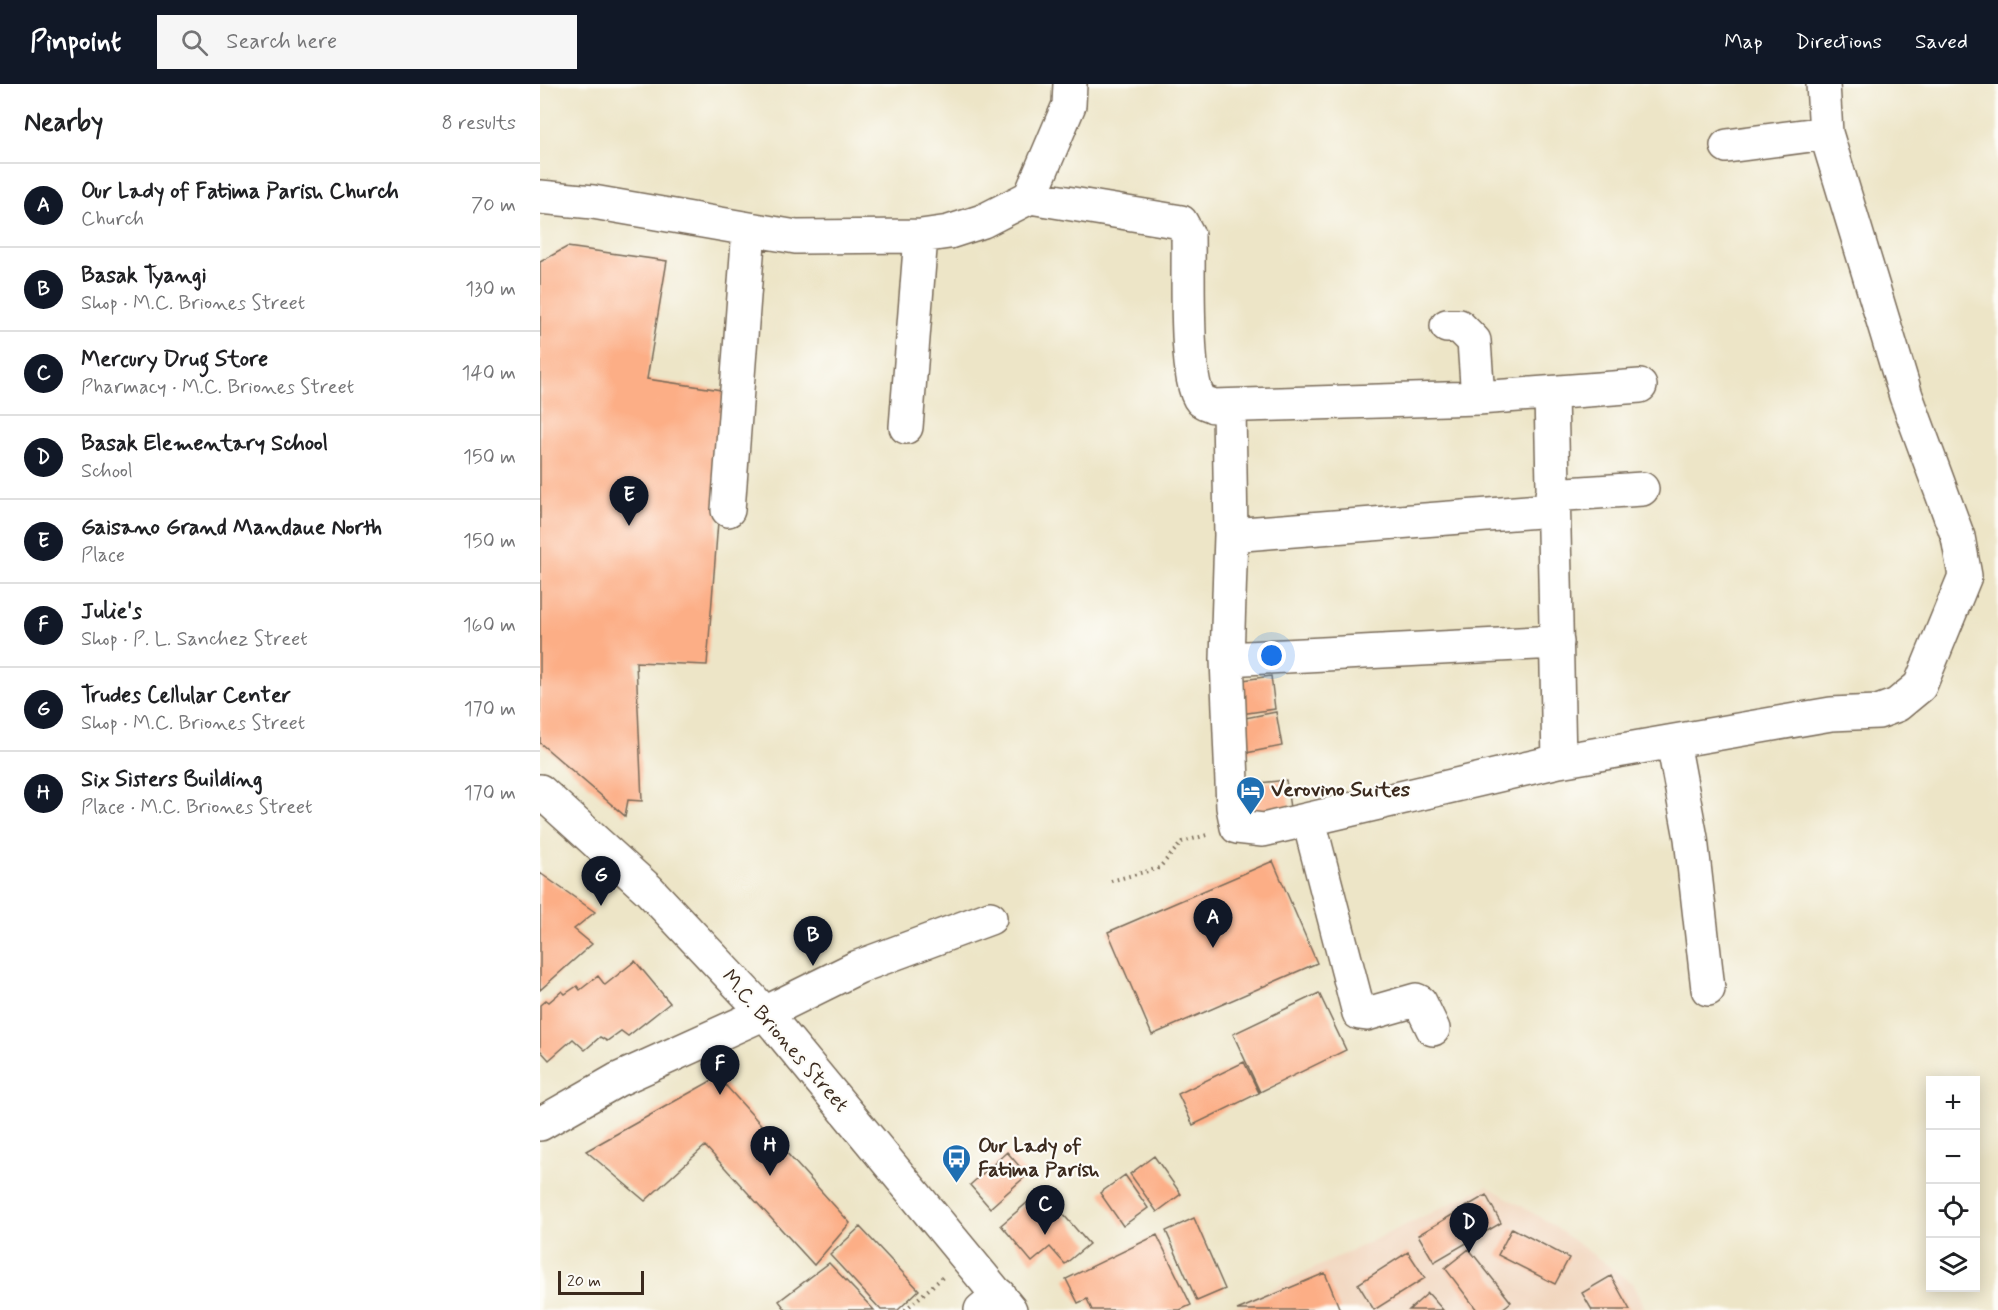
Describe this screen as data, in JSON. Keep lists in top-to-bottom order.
{
  "streets": {
    "street": ["M.C. Briones Street"]
  },
  "places": {
    "hotel": ["Verovino Suites"],
    "bus stop": ["Our Lady of Fatima Parish"]
  },
  "scale_bar": "20 m",
  "page": {
    "header": "Pinpoint",
    "search": "Search here",
    "nav": ["Map", "Directions", "Saved"],
    "heading": ["Nearby", "8 results"],
    "list": [
      {
        "mark": "A",
        "name": "Our Lady of Fatima Parish Church",
        "note": "Church",
        "value": "70 m"
      },
      {
        "mark": "B",
        "name": "Basak Tyangi",
        "note": "Shop · M.C. Briones Street",
        "value": "130 m"
      },
      {
        "mark": "C",
        "name": "Mercury Drug Store",
        "note": "Pharmacy · M.C. Briones Street",
        "value": "140 m"
      },
      {
        "mark": "D",
        "name": "Basak Elementary School",
        "note": "School",
        "value": "150 m"
      },
      {
        "mark": "E",
        "name": "Gaisano Grand Mandaue North",
        "note": "Place",
        "value": "150 m"
      },
      {
        "mark": "F",
        "name": "Julie's",
        "note": "Shop · P. L. Sanchez Street",
        "value": "160 m"
      },
      {
        "mark": "G",
        "name": "Trudes Cellular Center",
        "note": "Shop · M.C. Briones Street",
        "value": "170 m"
      },
      {
        "mark": "H",
        "name": "Six Sisters Building",
        "note": "Place · M.C. Briones Street",
        "value": "170 m"
      }
    ],
    "pins": [
      "E",
      "G",
      "A",
      "B",
      "F",
      "H",
      "C",
      "D"
    ],
    "map_buttons": ["+", "−"],
    "scale": "20 m"
  }
}
